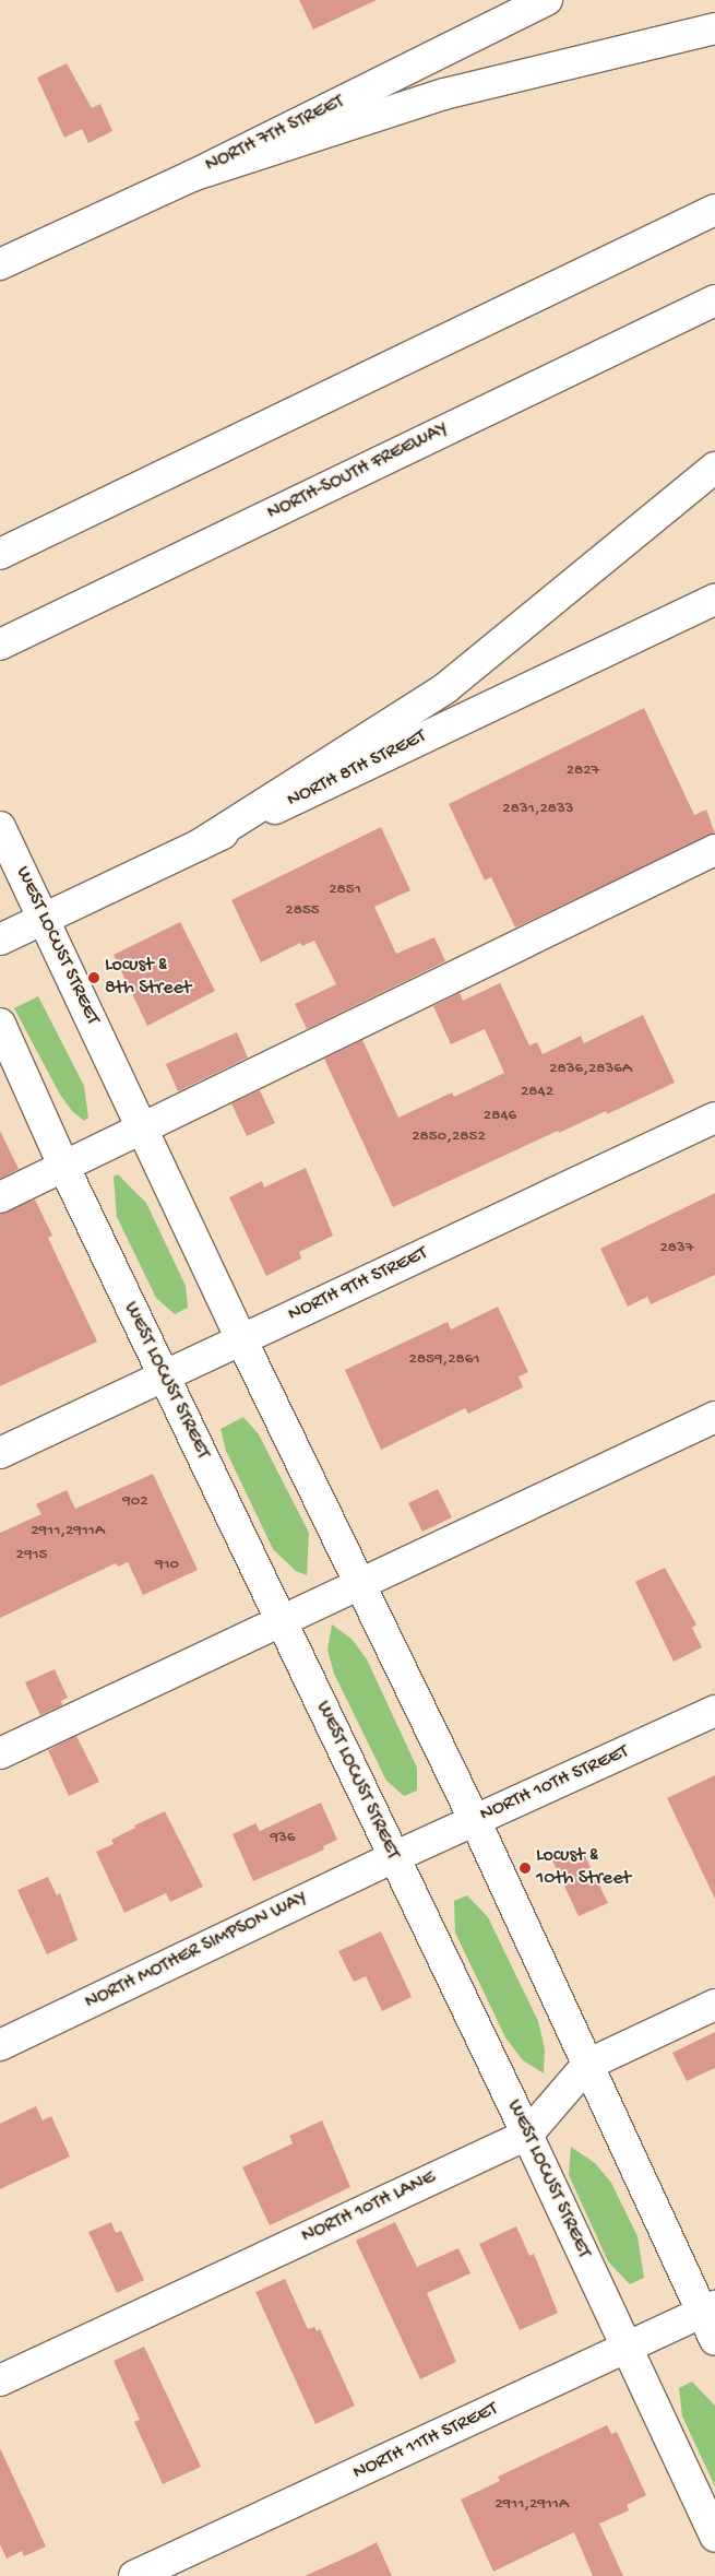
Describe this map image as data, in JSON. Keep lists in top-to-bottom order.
{
  "streets": {
    "main road": [
      "NORTH 7TH STREET",
      "NORTH-SOUTH FREEWAY",
      "NORTH 8TH STREET",
      "WEST LOCUST STREET",
      "NORTH 9TH STREET",
      "NORTH 10TH STREET",
      "NORTH MOTHER SIMPSON WAY",
      "NORTH 10TH LANE",
      "NORTH 11TH STREET"
    ]
  },
  "crossings": [
    ["NORTH 8TH STREET", "WEST LOCUST STREET"],
    ["WEST LOCUST STREET", "NORTH 9TH STREET"],
    ["WEST LOCUST STREET", "NORTH 10TH STREET"],
    ["WEST LOCUST STREET", "NORTH MOTHER SIMPSON WAY"],
    ["WEST LOCUST STREET", "NORTH 10TH LANE"],
    ["WEST LOCUST STREET", "NORTH 11TH STREET"],
    ["NORTH 10TH STREET", "NORTH MOTHER SIMPSON WAY"]
  ],
  "places": ["Locust & 8th Street", "Locust & 10th Street"],
  "house_numbers": [
    "2827",
    "2831,2833",
    "2851",
    "2855",
    "2836,2836A",
    "2842",
    "2846",
    "2850,2852",
    "2837",
    "2859,2861",
    "902",
    "2911,2911A",
    "2915",
    "910",
    "936",
    "2911,2911A"
  ]
}
